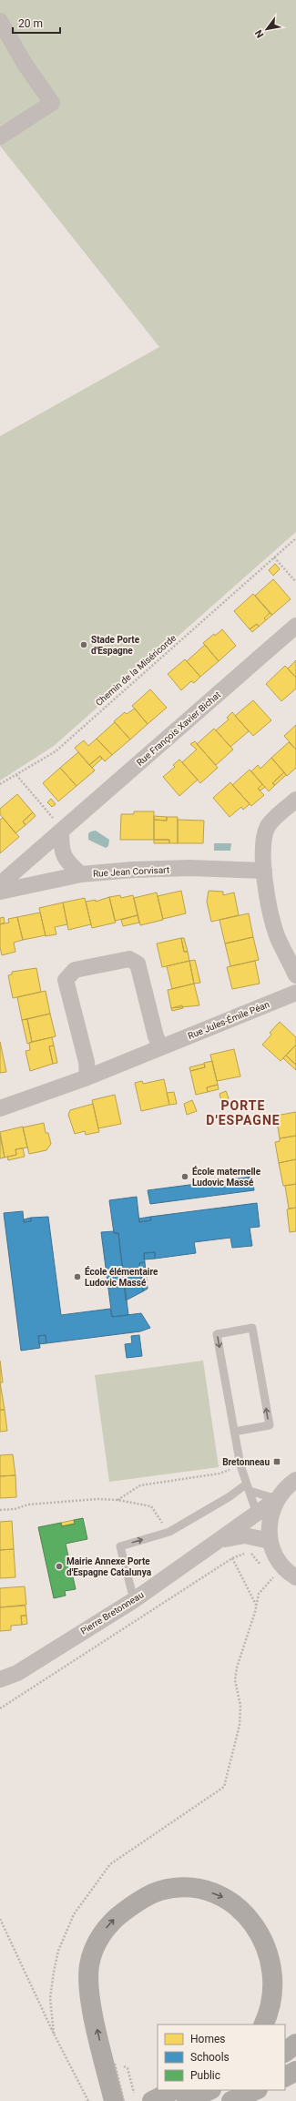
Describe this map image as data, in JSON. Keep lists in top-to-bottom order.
{
  "streets": {
    "street": [
      "Rue François Xavier Bichat",
      "Rue Jean Corvisart",
      "Rue Jules-Émile Péan",
      "Pierre Bretonneau"
    ],
    "path": ["Chemin de la Miséricorde"]
  },
  "districts": ["PORTE D'ESPAGNE"],
  "places": {
    "other": [
      "Stade Porte d'Espagne",
      "École maternelle Ludovic Massé",
      "École élémentaire Ludovic Massé",
      "Mairie Annexe Porte d'Espagne Catalunya"
    ],
    "transit": ["Bretonneau"]
  },
  "legend": ["Homes", "Schools", "Public"],
  "scale_bar": "20 m",
  "north": "bottom left"
}
